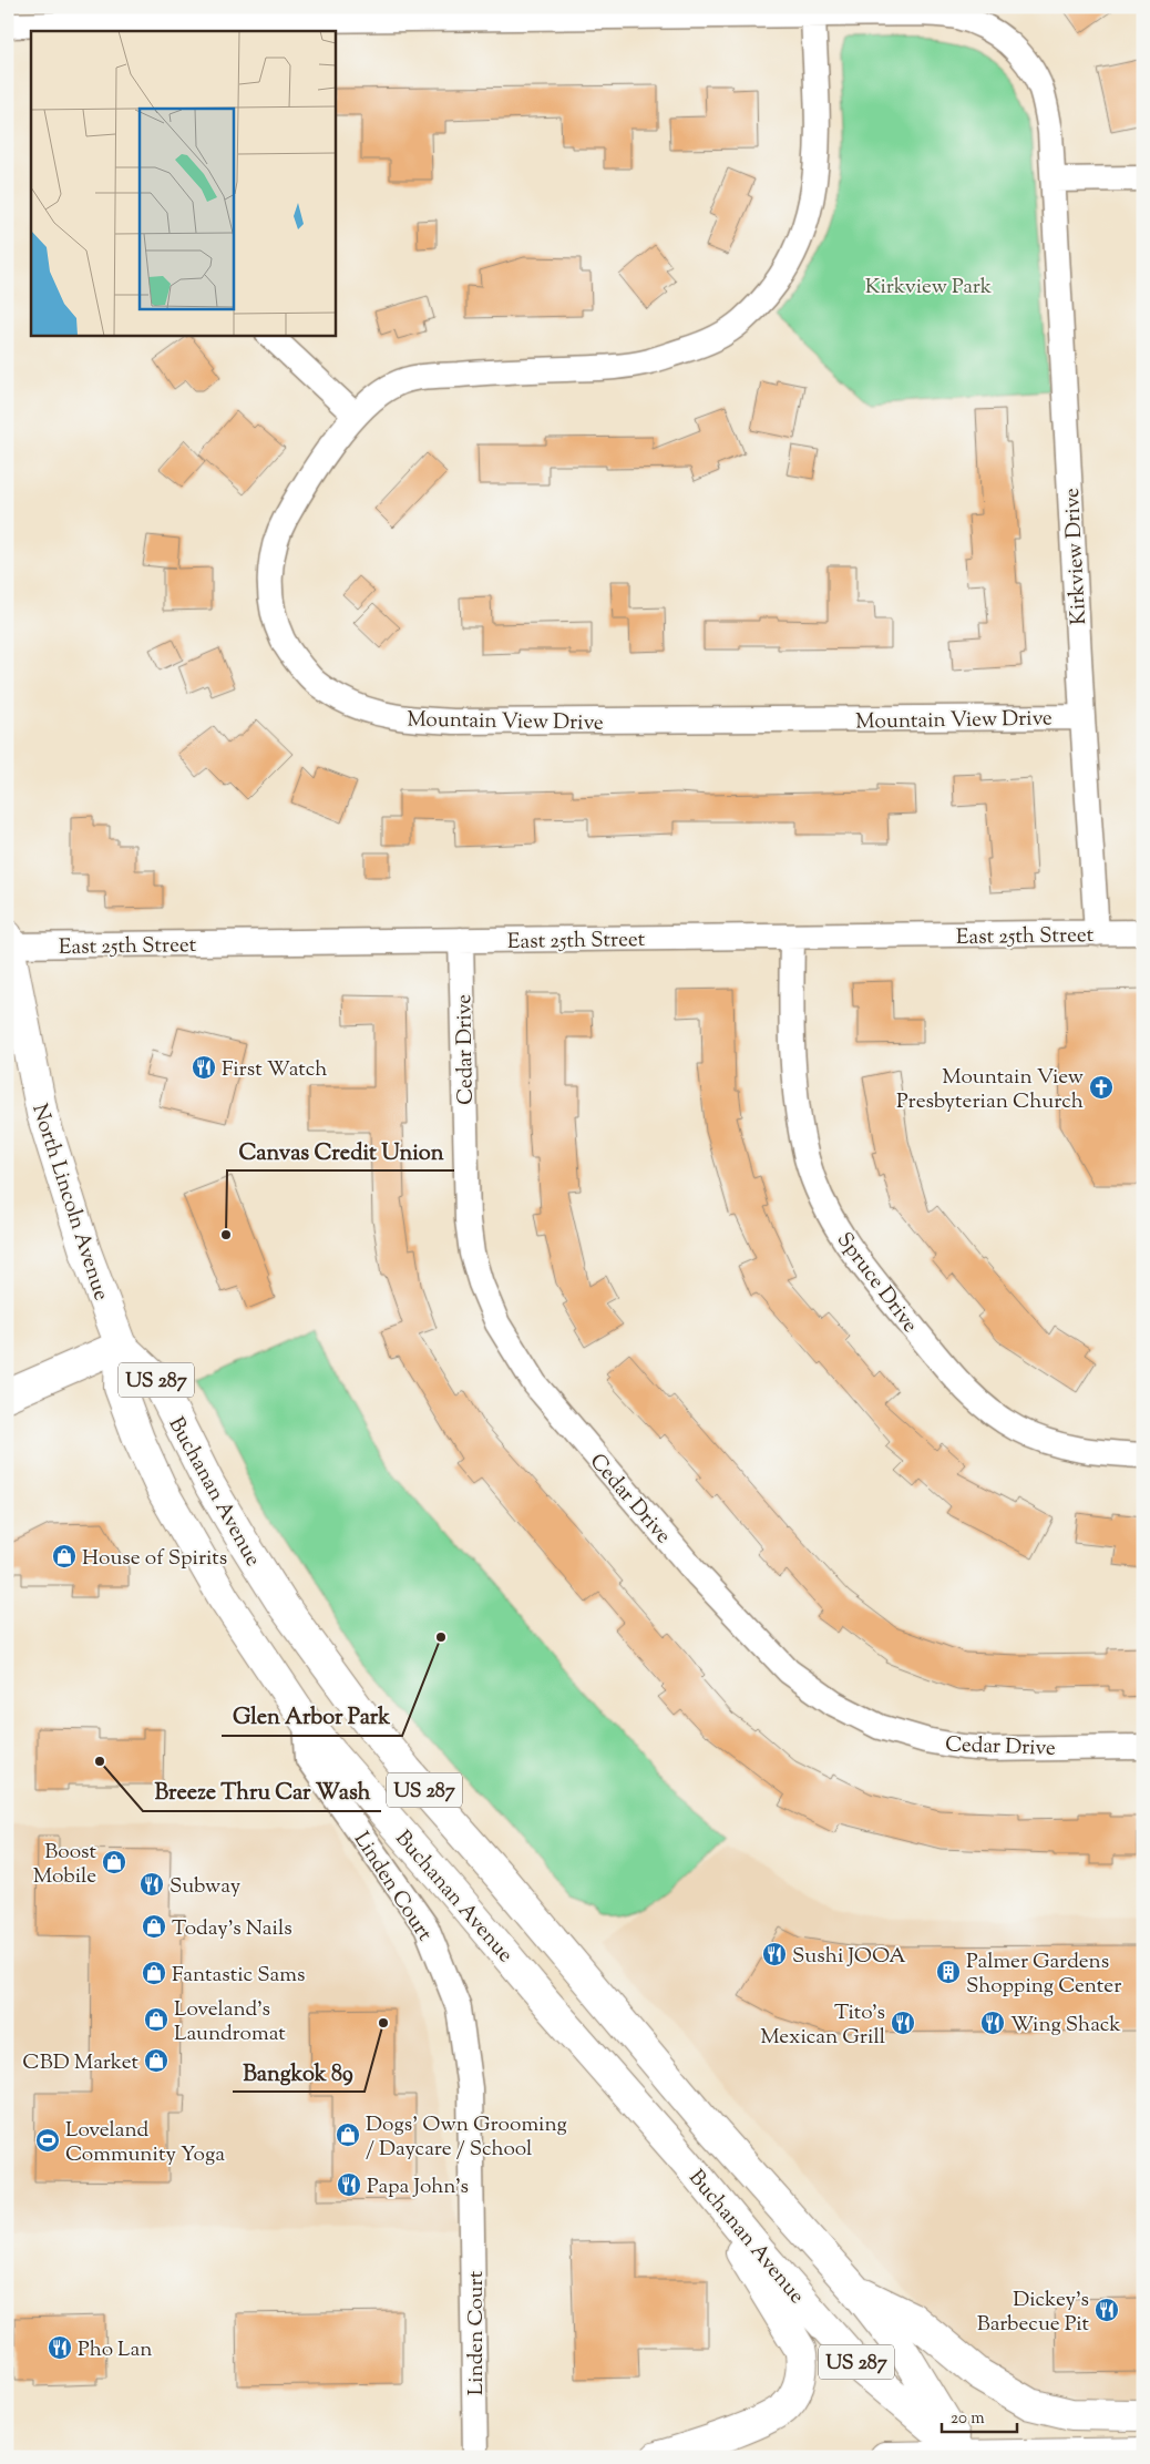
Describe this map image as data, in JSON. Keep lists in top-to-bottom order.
{
  "streets": {
    "main road": ["North Lincoln Avenue", "US 287", "Buchanan Avenue"],
    "street": [
      "Kirkview Drive",
      "Mountain View Drive",
      "East 25th Street",
      "Cedar Drive",
      "Spruce Drive",
      "Linden Court"
    ]
  },
  "crossings": [
    ["Kirkview Drive", "Mountain View Drive"],
    ["Kirkview Drive", "East 25th Street"],
    ["East 25th Street", "Cedar Drive"],
    ["East 25th Street", "North Lincoln Avenue"],
    ["East 25th Street", "Spruce Drive"],
    ["North Lincoln Avenue", "Buchanan Avenue"],
    ["Buchanan Avenue", "Linden Court"]
  ],
  "parks": ["Kirkview Park"],
  "places": {
    "restaurant": [
      "First Watch",
      "Subway",
      "Sushi JOOA",
      "Tito's Mexican Grill",
      "Wing Shack",
      "Papa John's",
      "Dickey's Barbecue Pit",
      "Pho Lan"
    ],
    "church": ["Mountain View Presbyterian Church"],
    "other": [
      "Canvas Credit Union",
      "Glen Arbor Park",
      "Breeze Thru Car Wash",
      "Bangkok 89"
    ],
    "shop": [
      "House of Spirits",
      "Boost Mobile",
      "Today's Nails",
      "Fantastic Sams",
      "Loveland's Laundromat",
      "CBD Market",
      "Dogs' Own Grooming / Daycare / School"
    ],
    "building": ["Palmer Gardens Shopping Center"],
    "sports": ["Loveland Community Yoga"]
  },
  "scale_bar": "20 m"
}
